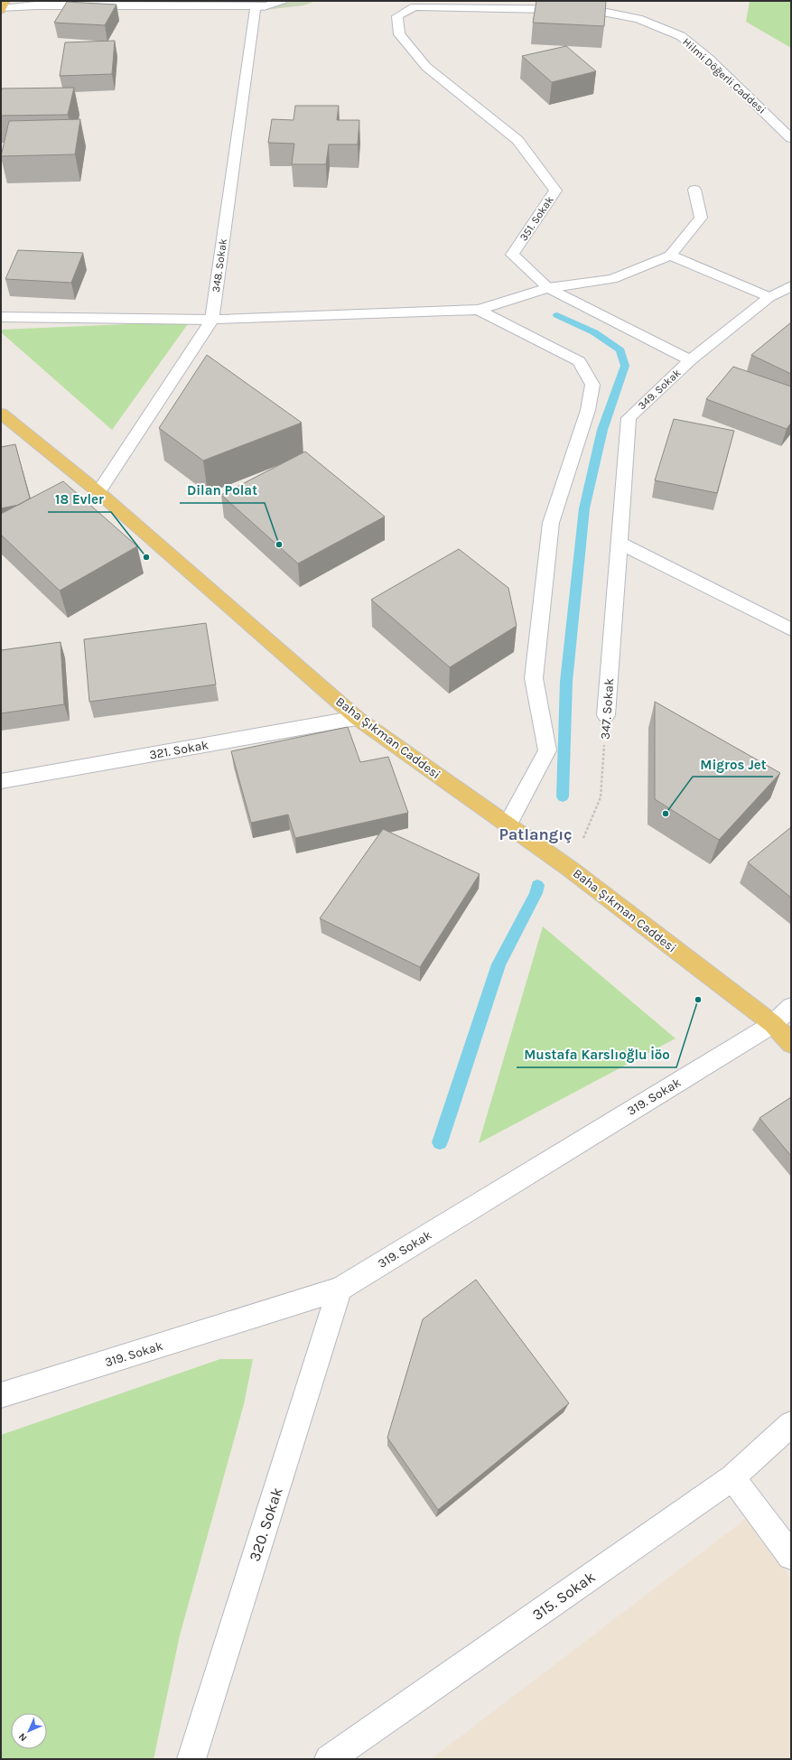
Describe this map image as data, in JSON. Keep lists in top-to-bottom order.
{
  "streets": {
    "main road": ["Baha Şıkman Caddesi"],
    "street": [
      "Hilmi Döğerli Caddesi",
      "351. Sokak",
      "348. Sokak",
      "349. Sokak",
      "347. Sokak",
      "321. Sokak",
      "319. Sokak",
      "320. Sokak",
      "315. Sokak"
    ]
  },
  "crossings": [
    ["Hilmi Döğerli Caddesi", "351. Sokak"],
    ["351. Sokak", "349. Sokak"],
    ["348. Sokak", "Baha Şıkman Caddesi"],
    ["349. Sokak", "347. Sokak"],
    ["347. Sokak", "Baha Şıkman Caddesi"],
    ["Baha Şıkman Caddesi", "321. Sokak"],
    ["Baha Şıkman Caddesi", "319. Sokak"],
    ["319. Sokak", "320. Sokak"]
  ],
  "districts": ["Patlangıç"],
  "places": [
    "Dilan Polat",
    "18 Evler",
    "Migros Jet",
    "Mustafa Karslıoğlu İöo"
  ],
  "north": "bottom left"
}
